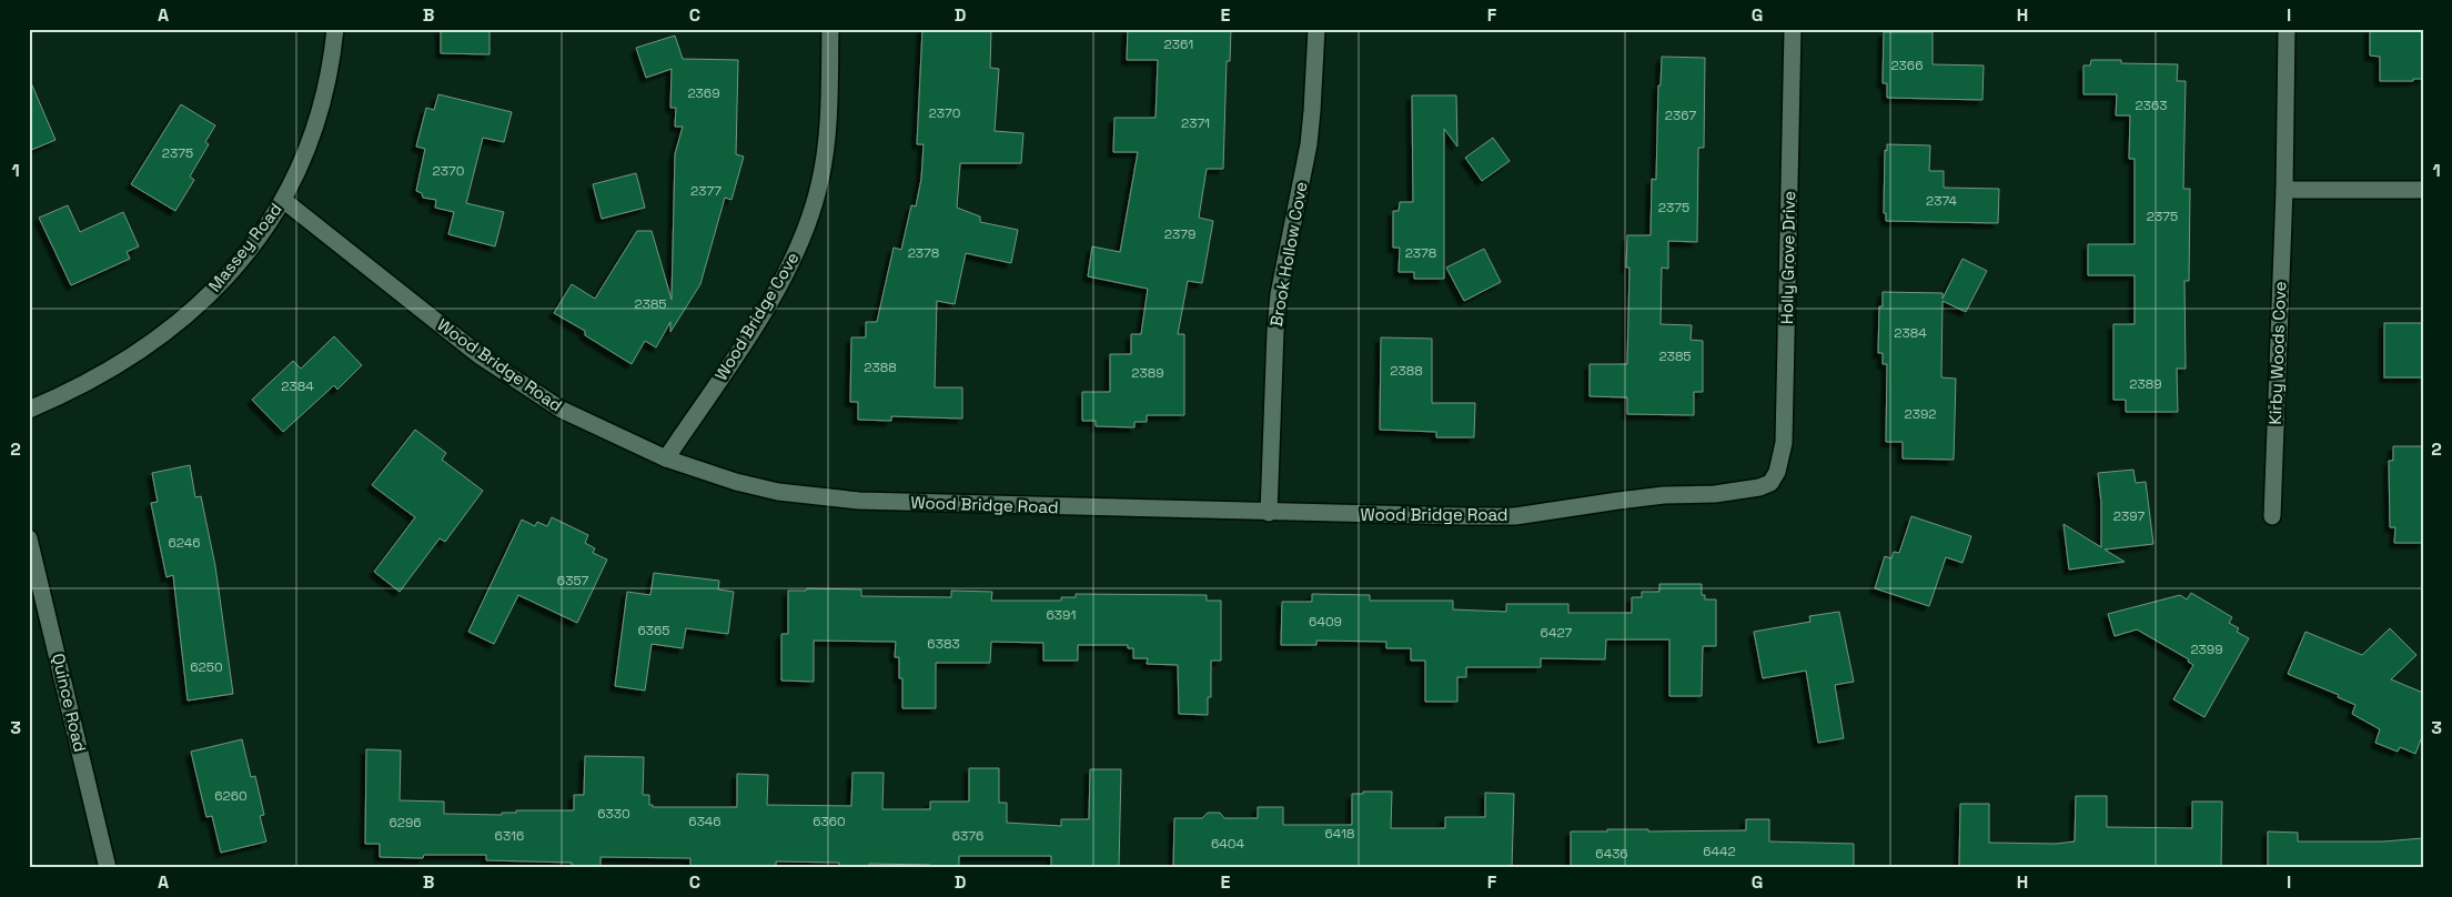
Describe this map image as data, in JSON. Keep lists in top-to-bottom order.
{
  "streets": {
    "street": [
      "Massey Road",
      "Brook Hollow Cove",
      "Holly Grove Drive",
      "Wood Bridge Cove",
      "Kirby Woods Cove",
      "Wood Bridge Road",
      "Quince Road"
    ]
  },
  "crossings": [
    ["Massey Road", "Wood Bridge Road"],
    ["Brook Hollow Cove", "Wood Bridge Road"],
    ["Holly Grove Drive", "Wood Bridge Road"],
    ["Wood Bridge Cove", "Wood Bridge Road"]
  ],
  "house_numbers": [
    "2361",
    "2366",
    "2369",
    "2363",
    "2370",
    "2367",
    "2371",
    "2375",
    "2370",
    "2377",
    "2374",
    "2375",
    "2375",
    "2379",
    "2378",
    "2378",
    "2385",
    "2384",
    "2385",
    "2388",
    "2388",
    "2389",
    "2389",
    "2384",
    "2392",
    "2397",
    "6246",
    "6357",
    "6391",
    "6409",
    "6365",
    "6427",
    "6383",
    "2399",
    "6250",
    "6260",
    "6330",
    "6346",
    "6360",
    "6296",
    "6418",
    "6316",
    "6376",
    "6404",
    "6442",
    "6436"
  ],
  "grid": {
    "columns": [
      "A",
      "B",
      "C",
      "D",
      "E",
      "F",
      "G",
      "H",
      "I"
    ],
    "rows": ["1", "2", "3"]
  }
}
